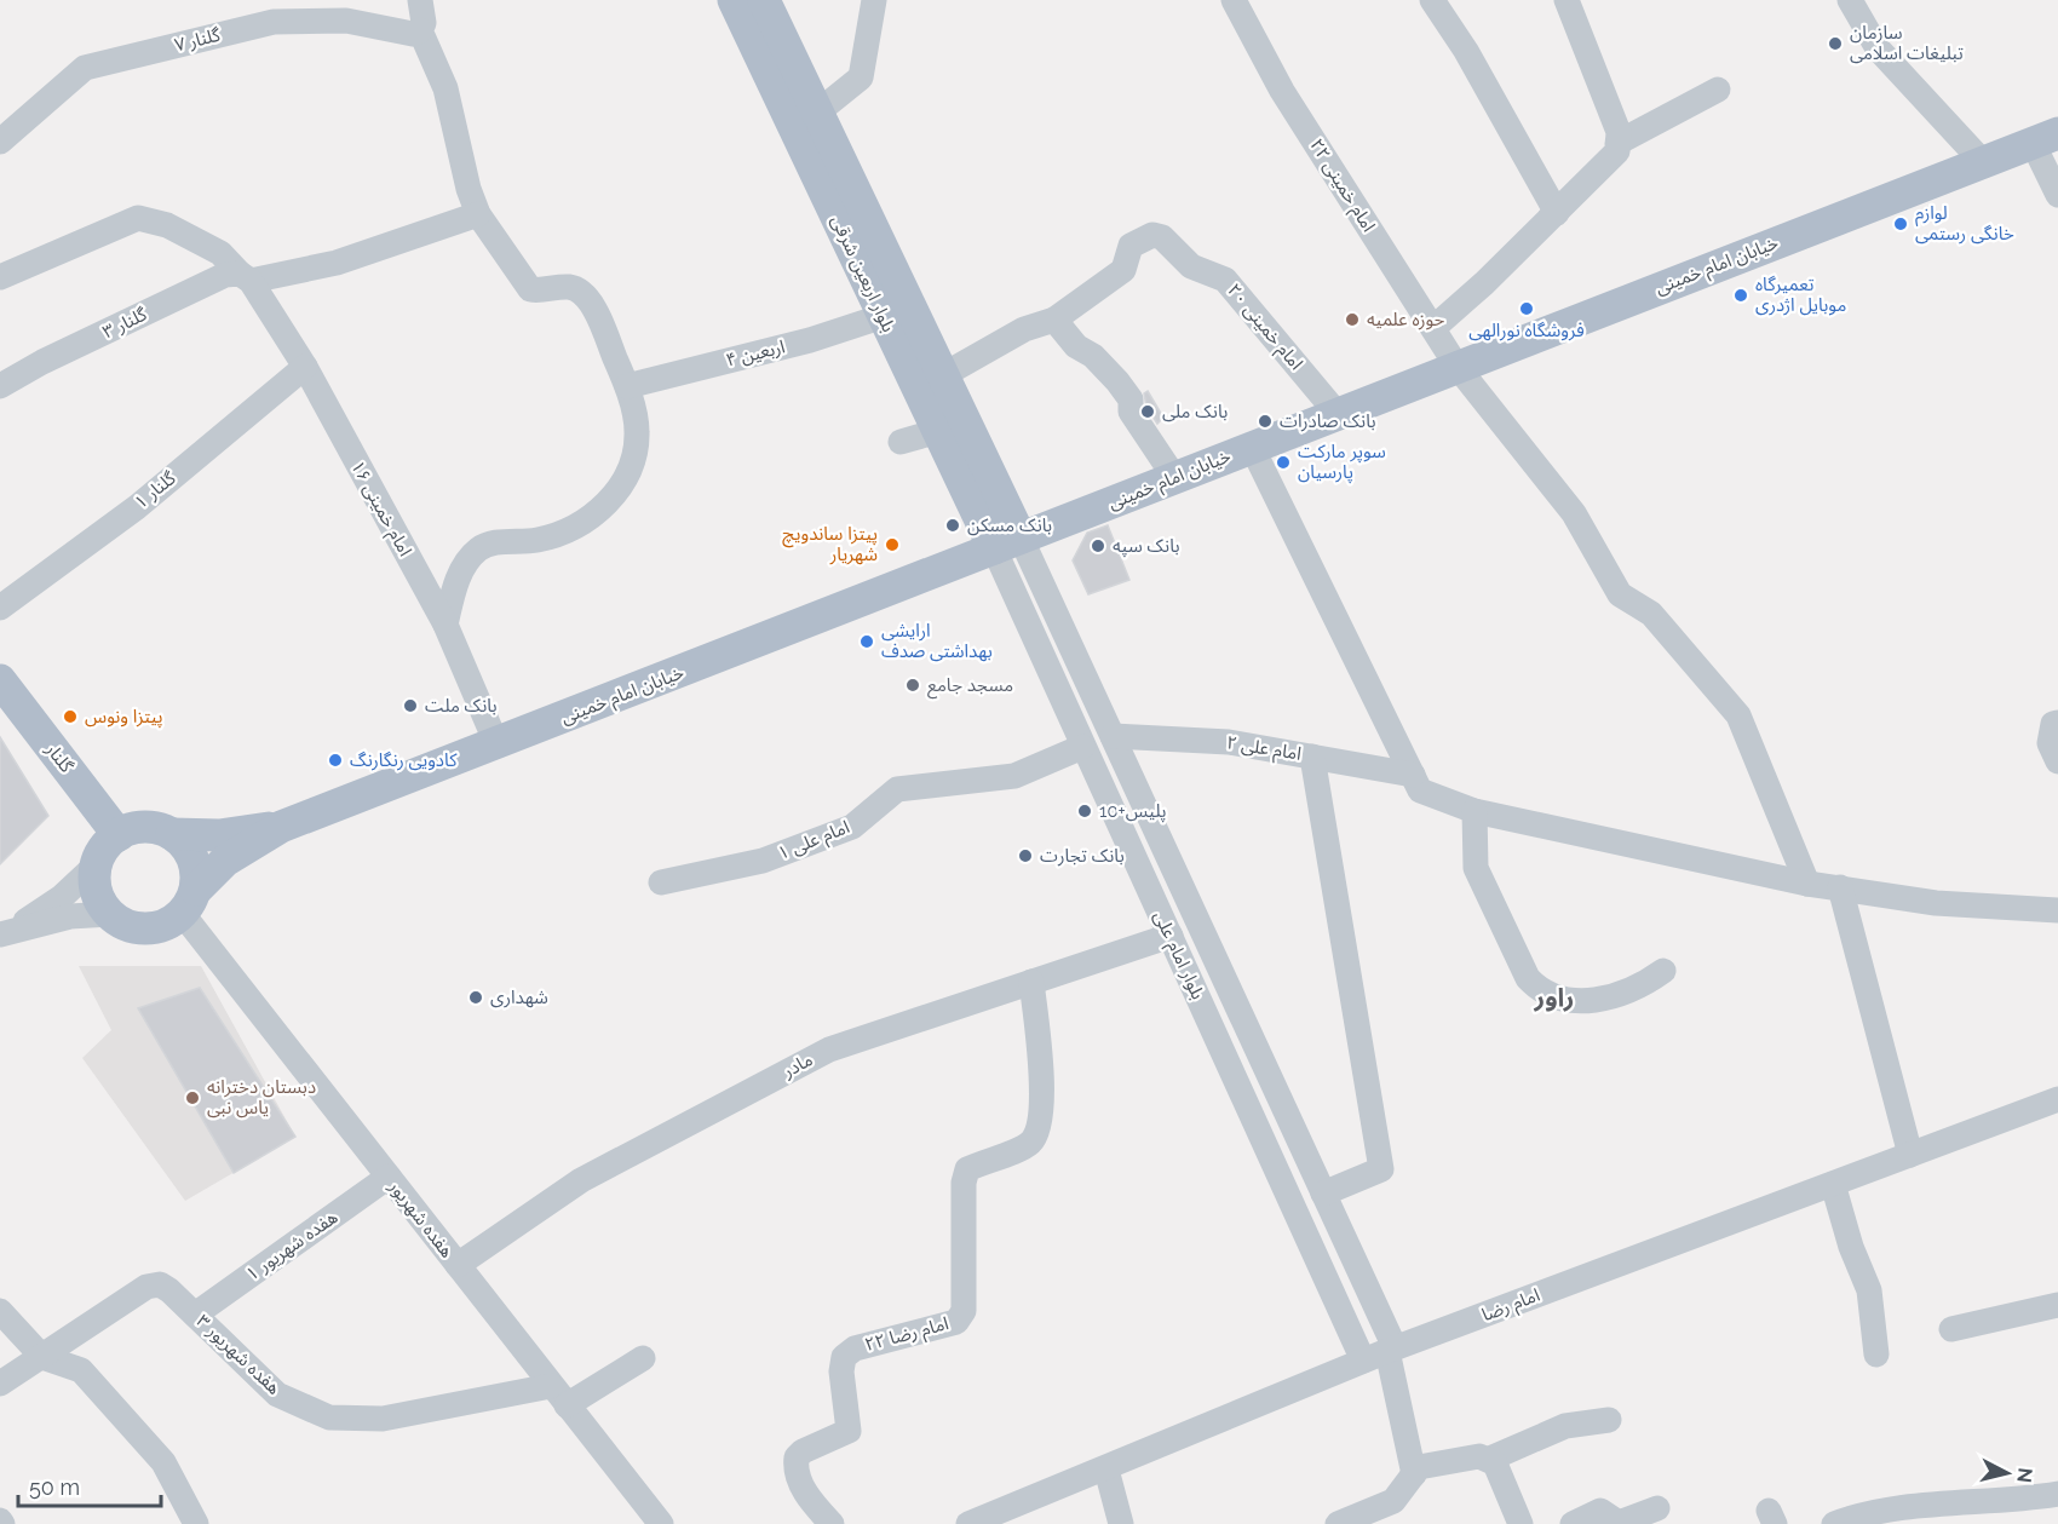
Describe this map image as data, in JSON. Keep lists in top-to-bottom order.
{
  "streets": {
    "main road": ["خیابان امام خمینی", "بلوار اربعین شرقی", "گلنار"],
    "street": [
      "گلنار ۷",
      "امام خمینی ۲۲",
      "گلنار ۳",
      "امام خمینی ۲۰",
      "اربعین ۴",
      "گلنار ۱",
      "امام خمینی ۱۶",
      "امام علی ۲",
      "امام علی ۱",
      "بلوار امام علی",
      "مادر",
      "هفده شهریور",
      "هفده شهریور ۱",
      "امام رضا",
      "امام رضا ۲۲",
      "هفده شهریور ۳"
    ]
  },
  "crossings": [
    ["امام خمینی ۲۲", "خیابان امام خمینی"],
    ["خیابان امام خمینی", "بلوار اربعین شرقی"],
    ["خیابان امام خمینی", "امام خمینی ۲۰"],
    ["خیابان امام خمینی", "امام خمینی ۱۶"],
    ["خیابان امام خمینی", "بلوار امام علی"],
    ["بلوار اربعین شرقی", "اربعین ۴"],
    ["بلوار اربعین شرقی", "بلوار امام علی"],
    ["گلنار ۳", "امام خمینی ۱۶"],
    ["گلنار ۱", "امام خمینی ۱۶"],
    ["امام علی ۲", "بلوار امام علی"],
    ["گلنار", "هفده شهریور"],
    ["امام علی ۱", "بلوار امام علی"],
    ["بلوار امام علی", "مادر"],
    ["بلوار امام علی", "امام رضا"],
    ["مادر", "هفده شهریور"],
    ["مادر", "امام رضا ۲۲"],
    ["هفده شهریور", "هفده شهریور ۱"],
    ["هفده شهریور", "هفده شهریور ۳"],
    ["هفده شهریور ۱", "هفده شهریور ۳"]
  ],
  "districts": ["راور"],
  "places": [
    "سازمان تبلیغات اسلامی",
    "لوازم خانگی رستمی",
    "تعمیرگاه موبایل اژدری",
    "فروشگاه نورالهی",
    "حوزه علمیه",
    "بانک ملی",
    "بانک صادرات",
    "سوپر مارکت پارسیان",
    "بانک مسکن",
    "پیتزا ساندویچ شهریار",
    "بانک سپه",
    "ارایشی بهداشتی صدف",
    "مسجد جامع",
    "بانک ملت",
    "پیتزا ونوس",
    "کادویی رنگارنگ",
    "پلیس+10",
    "بانک تجارت",
    "شهداری",
    "دبستان دخترانه یاس نبی"
  ],
  "scale_bar": "50 m",
  "north": "right"
}
